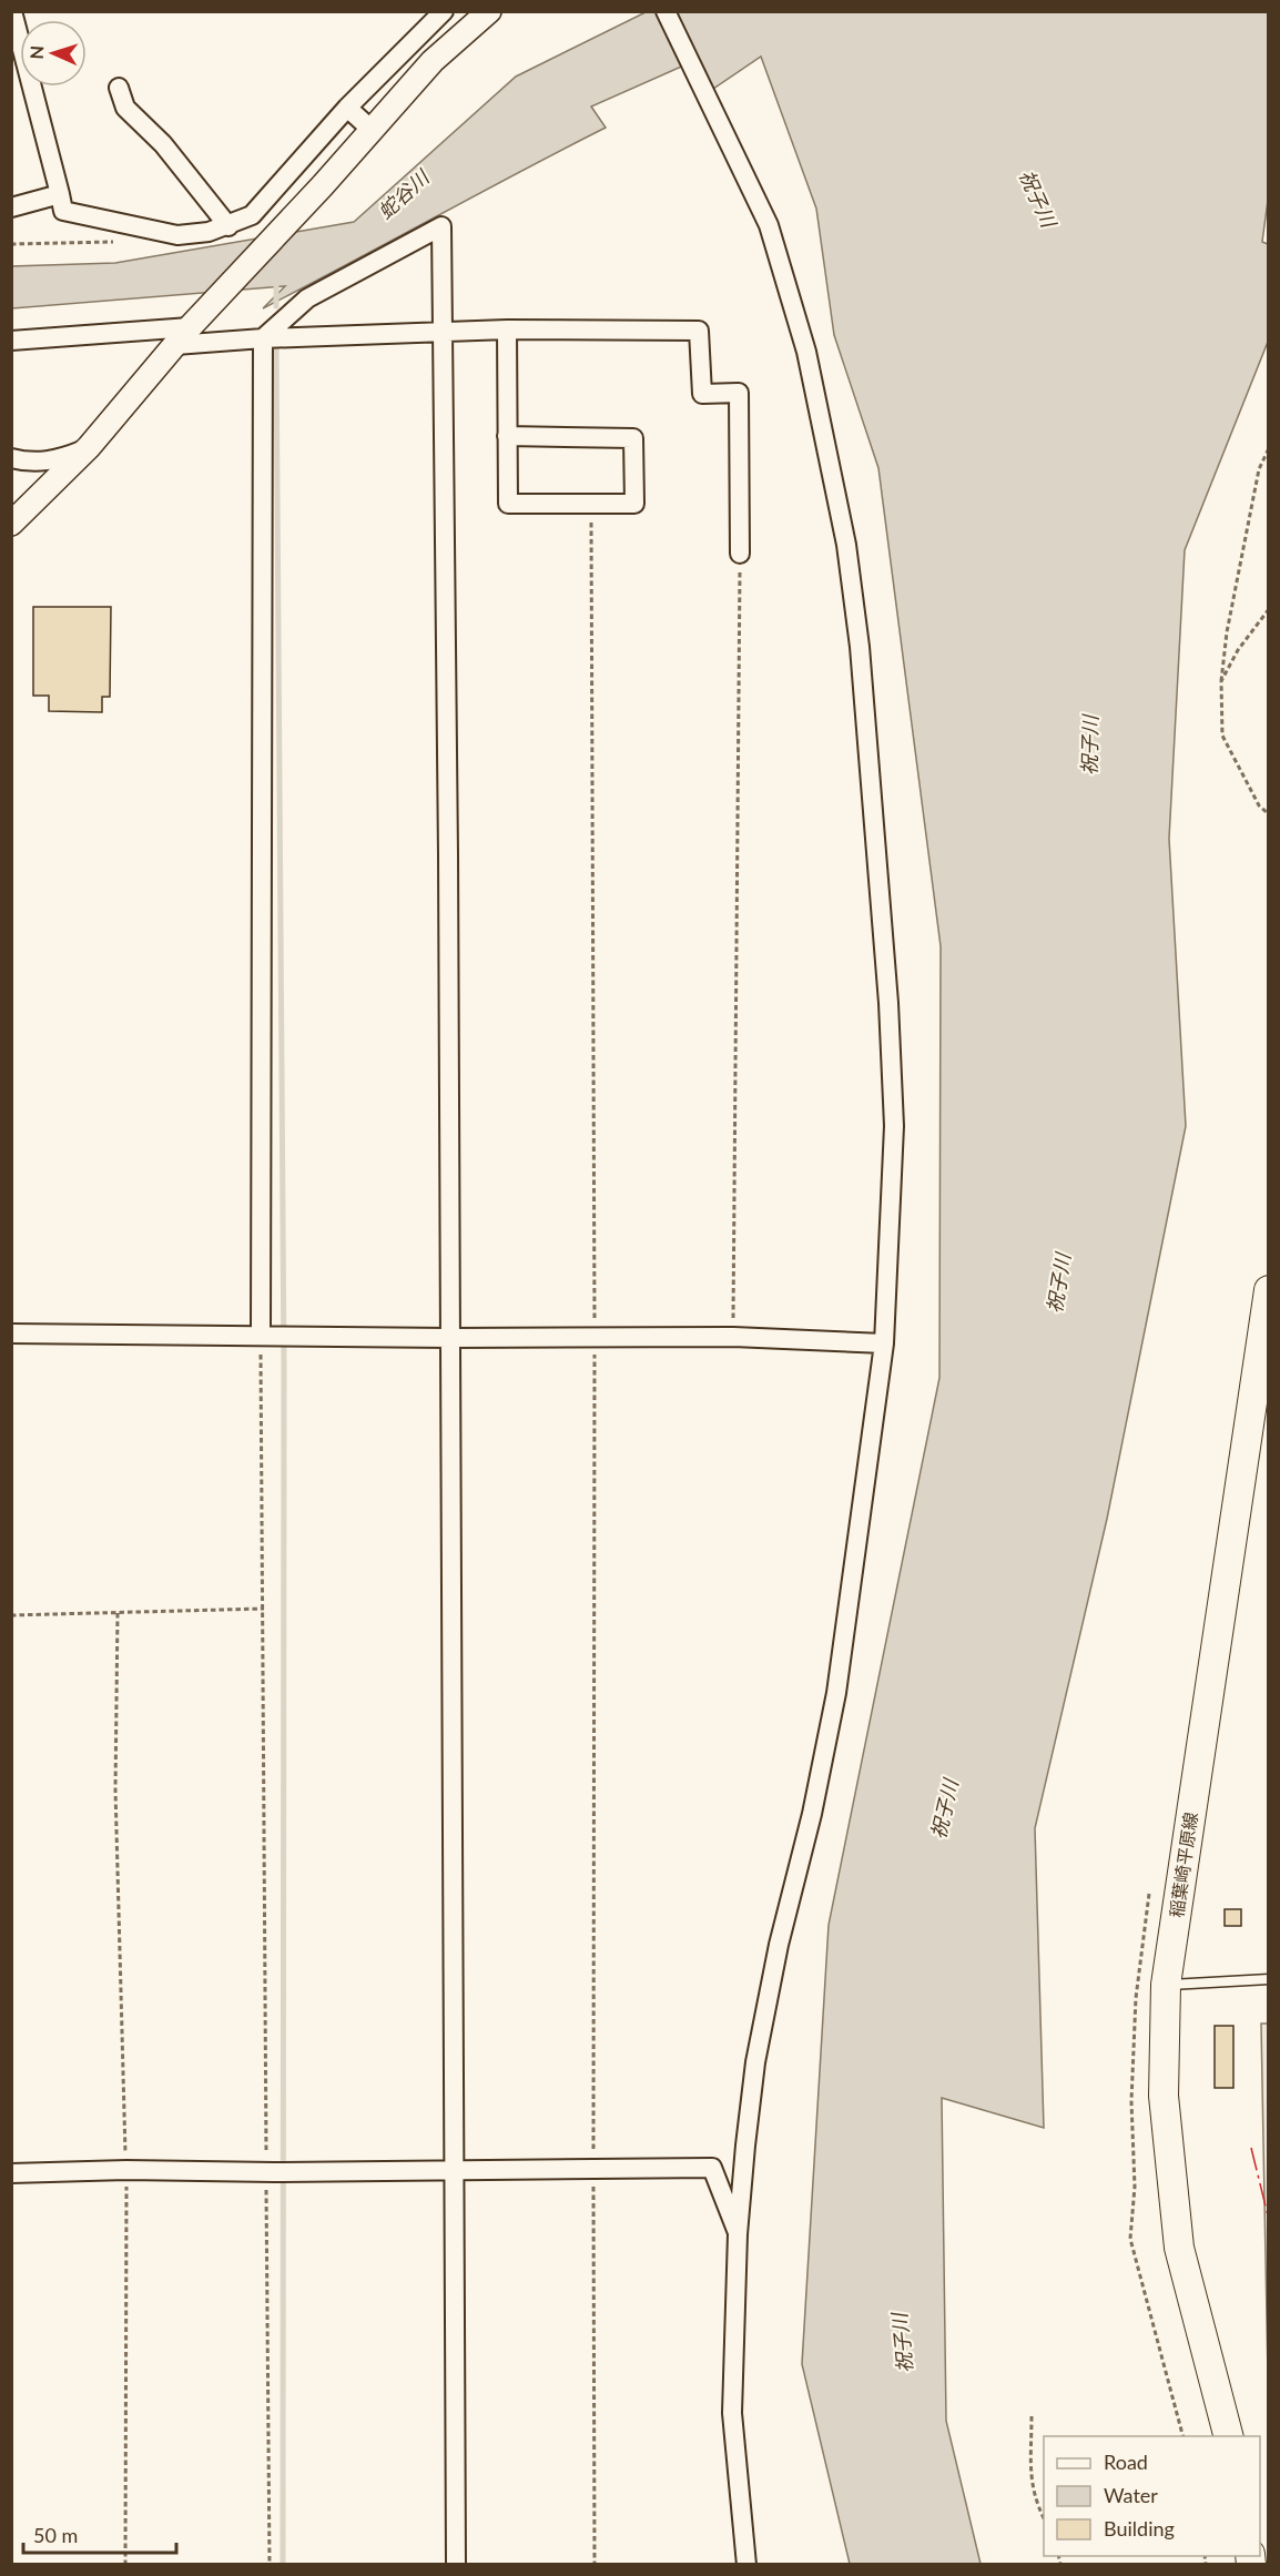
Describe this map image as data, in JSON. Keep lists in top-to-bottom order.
{
  "streets": {
    "main road": ["稲葉崎平原線"]
  },
  "water": ["蛇谷川", "祝子川"],
  "legend": ["Road", "Water", "Building"],
  "scale_bar": "50 m",
  "north": "left"
}
